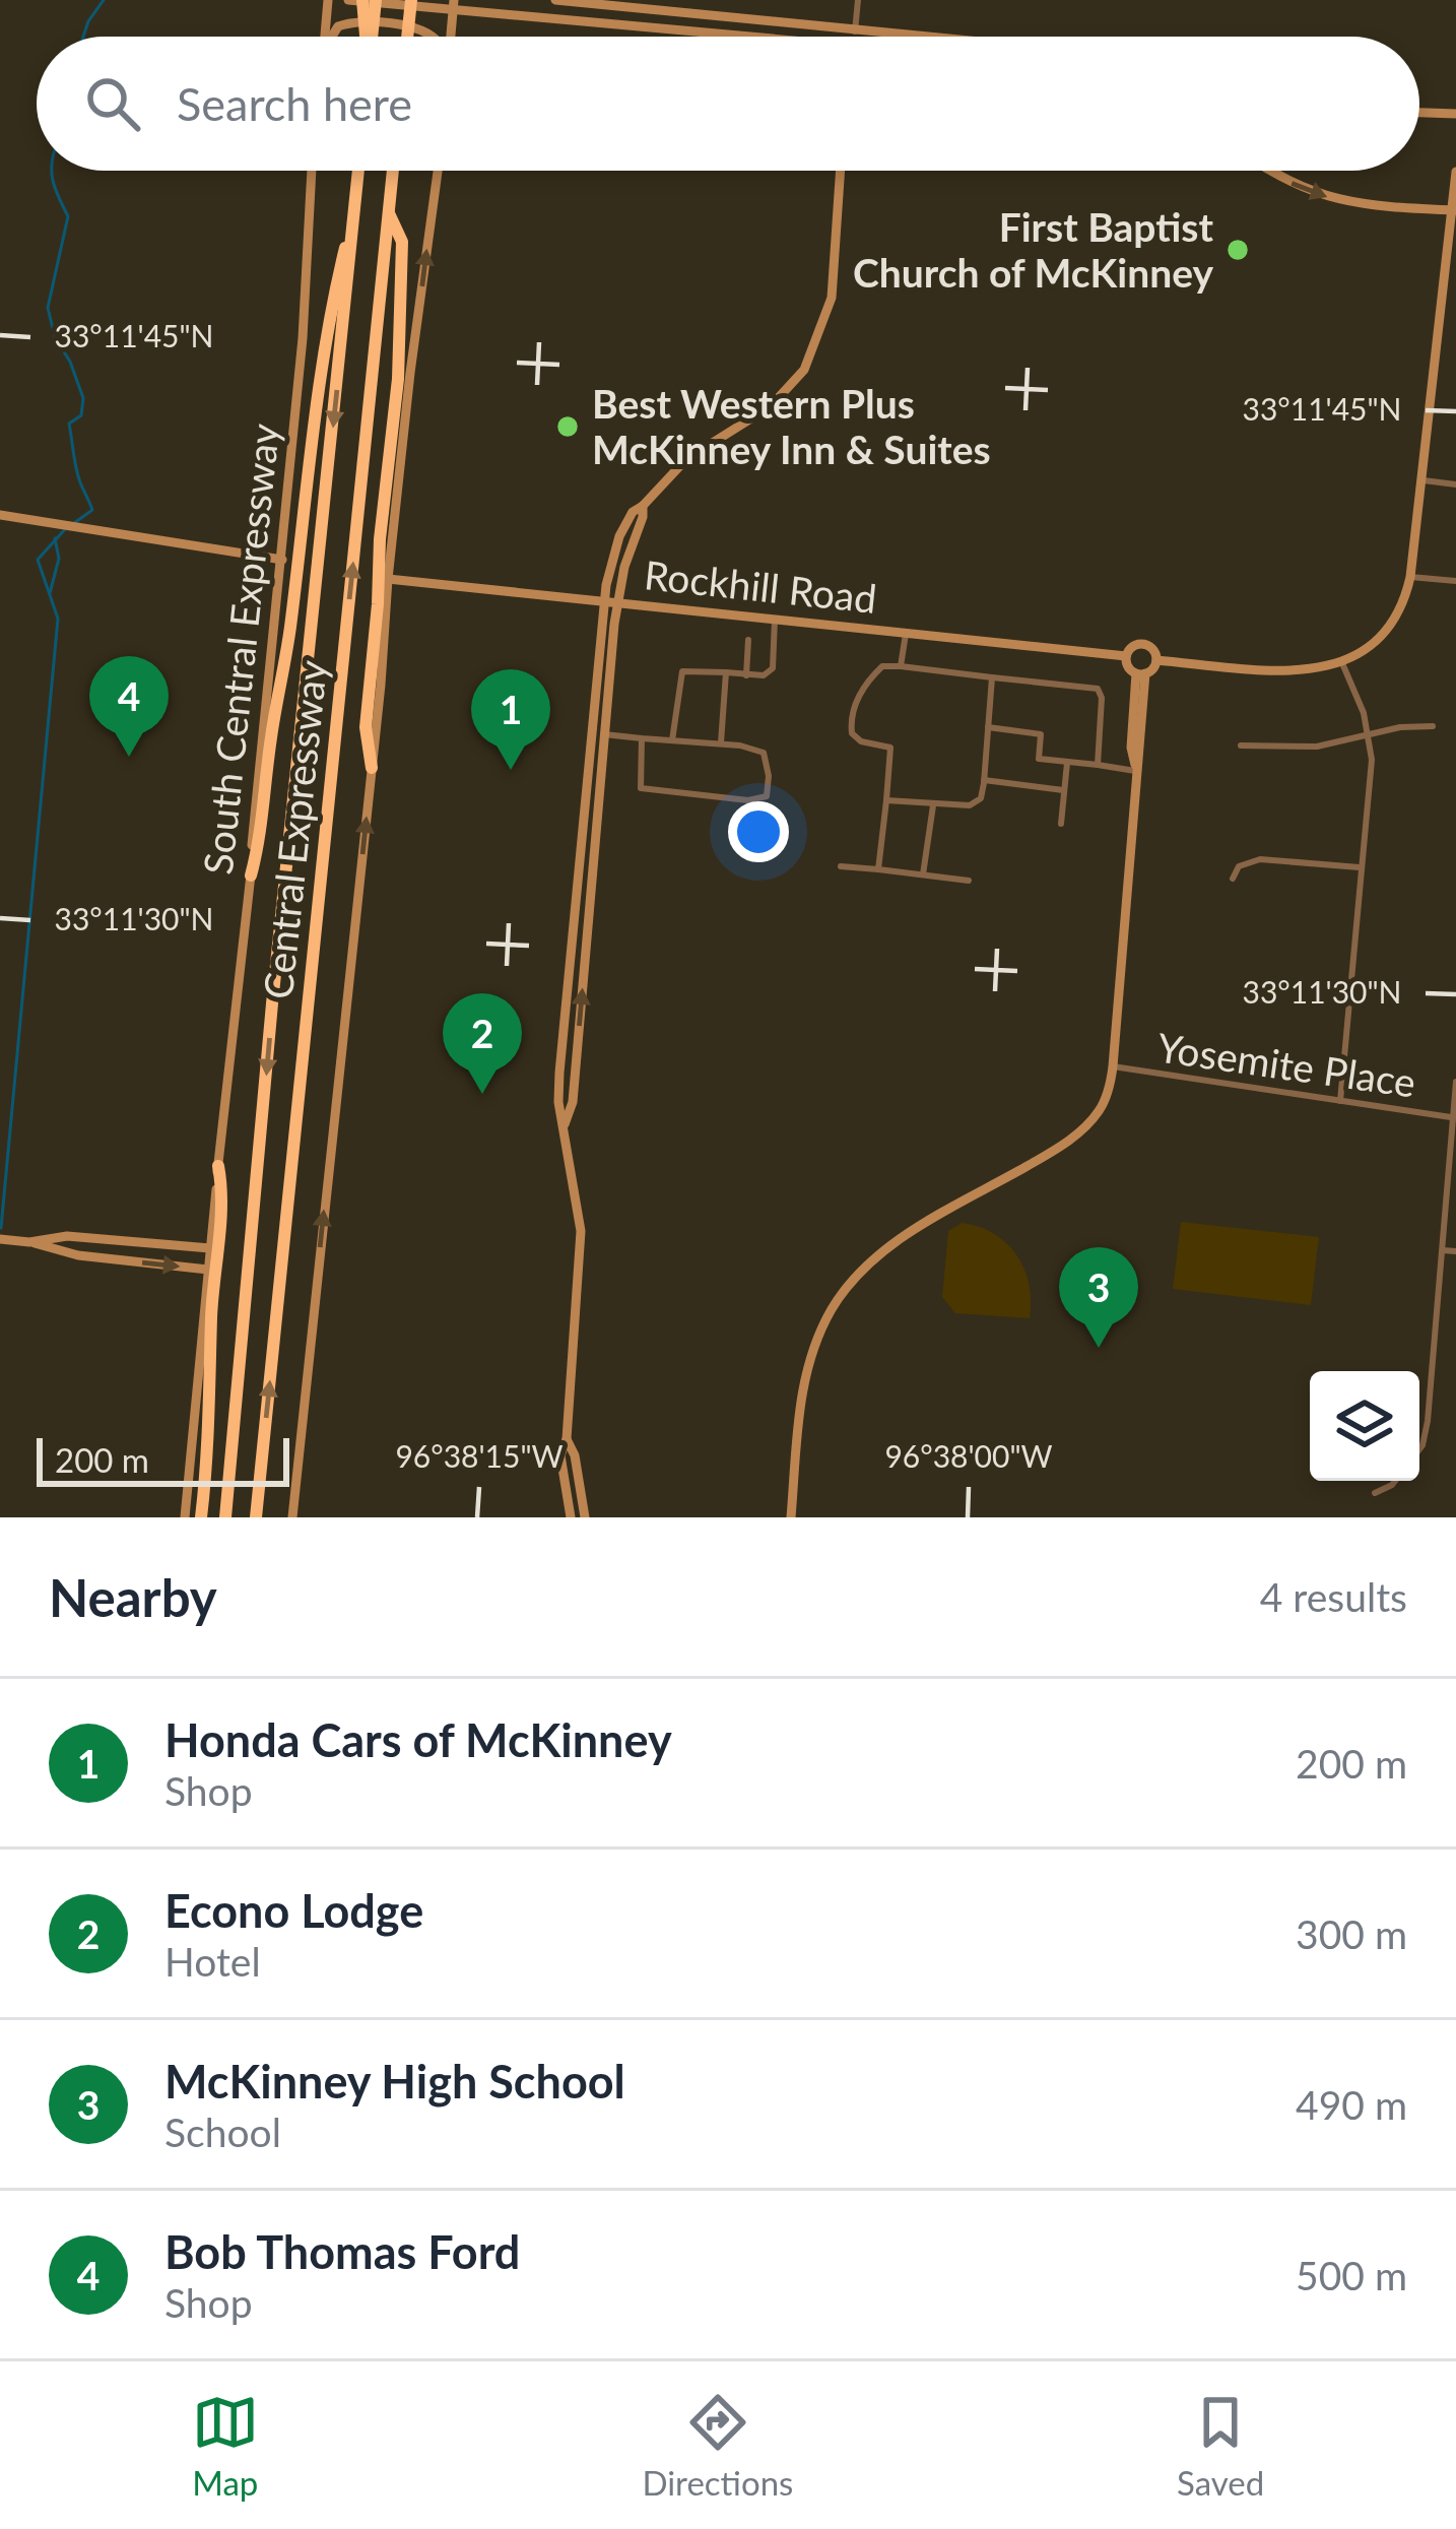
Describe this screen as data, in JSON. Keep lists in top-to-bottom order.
{
  "streets": {
    "highway": ["Central Expressway"],
    "main road": ["Rockhill Road", "South Central Expressway"],
    "street": ["Yosemite Place"]
  },
  "places": ["First Baptist Church of McKinney", "Best Western Plus McKinney Inn & Suites"],
  "scale_bar": "200 m",
  "page": {
    "search": "Search here",
    "pins": [
      "4",
      "1",
      "2",
      "3"
    ],
    "scale": "200 m",
    "heading": ["Nearby", "4 results"],
    "list": [
      {
        "mark": "1",
        "name": "Honda Cars of McKinney",
        "note": "Shop",
        "value": "200 m"
      },
      {
        "mark": "2",
        "name": "Econo Lodge",
        "note": "Hotel",
        "value": "300 m"
      },
      {
        "mark": "3",
        "name": "McKinney High School",
        "note": "School",
        "value": "490 m"
      },
      {
        "mark": "4",
        "name": "Bob Thomas Ford",
        "note": "Shop",
        "value": "500 m"
      }
    ],
    "nav": ["Map", "Directions", "Saved"]
  },
  "coordinates": [
    "33°11'45\"N",
    "33°11'30\"N",
    "96°38'15\"W",
    "96°38'00\"W"
  ]
}
